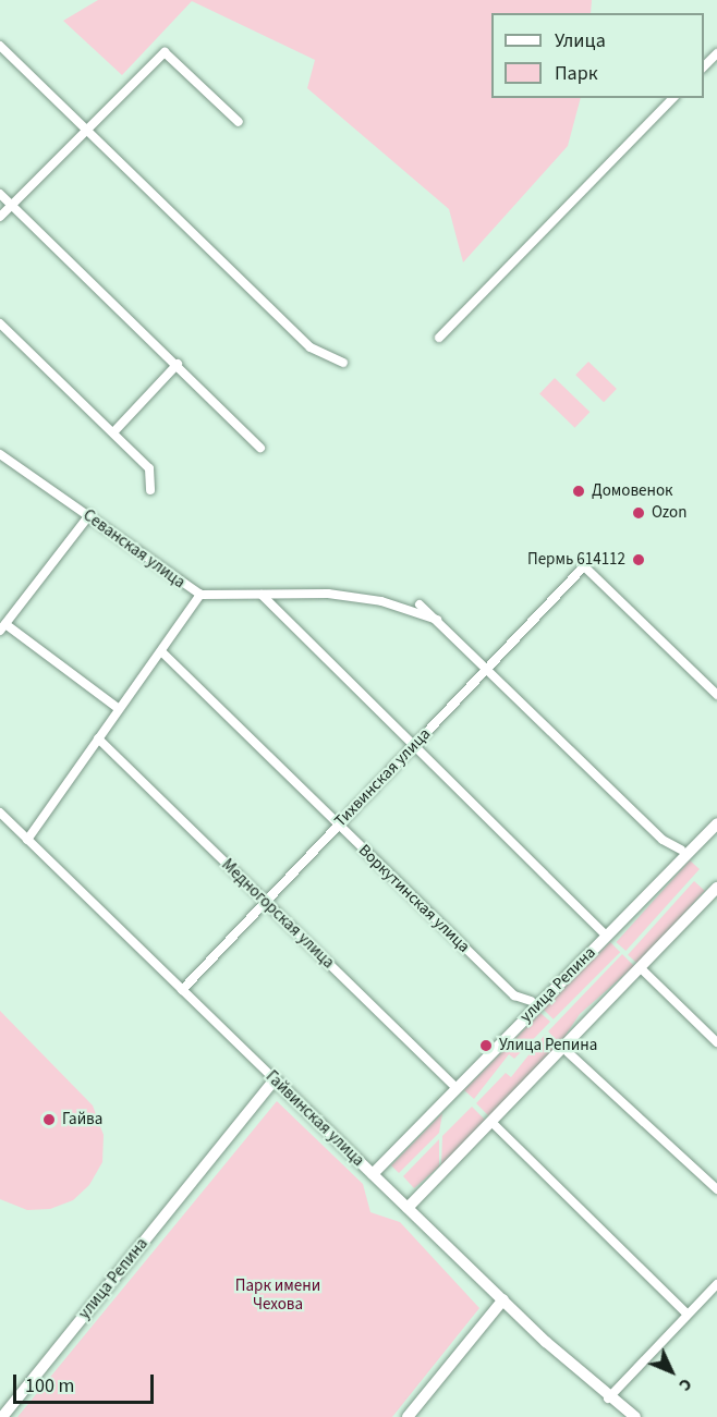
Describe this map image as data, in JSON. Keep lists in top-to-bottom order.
{
  "streets": {
    "main road": ["улица Репина", "Гайвинская улица"],
    "street": [
      "Севанская улица",
      "Тихвинская улица",
      "Воркутинская улица",
      "Медногорская улица"
    ]
  },
  "crossings": [
    ["Тихвинская улица", "Воркутинская улица"],
    ["Тихвинская улица", "Медногорская улица"],
    ["Тихвинская улица", "Гайвинская улица"],
    ["Медногорская улица", "улица Репина"],
    ["улица Репина", "Гайвинская улица"]
  ],
  "parks": ["Парк имени Чехова"],
  "places": [
    "Домовенок",
    "Ozon",
    "Пермь 614112",
    "Улица Репина",
    "Гайва"
  ],
  "legend": ["Улица", "Парк"],
  "scale_bar": "100 m",
  "north": "bottom right"
}
